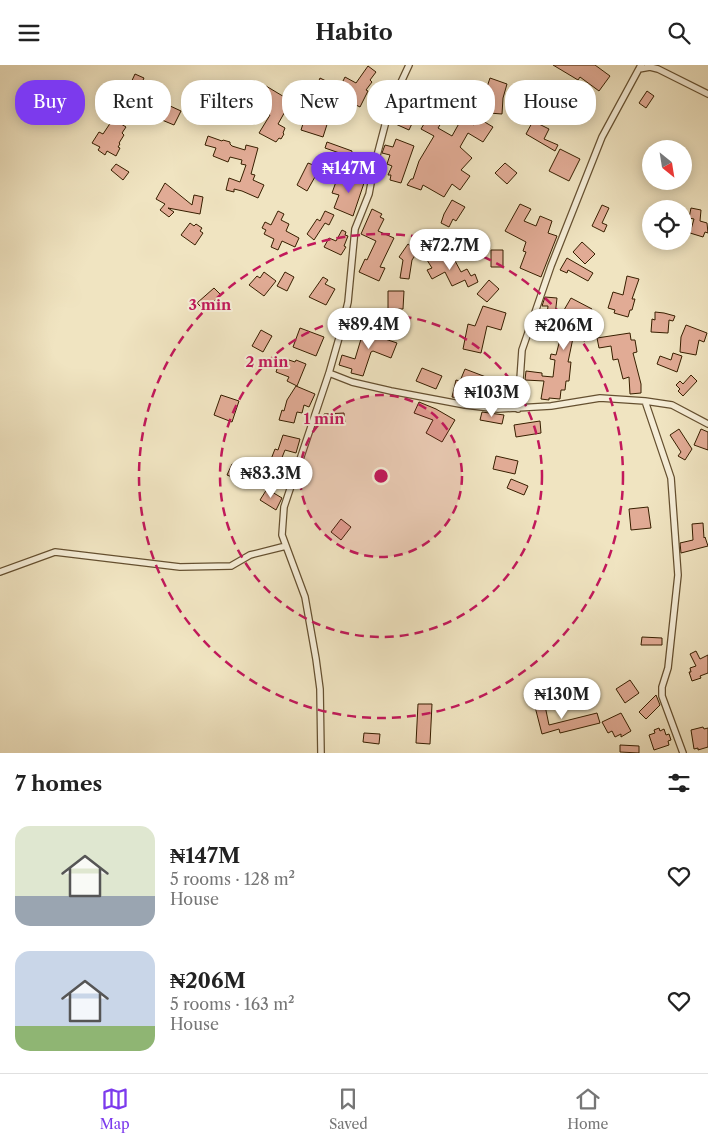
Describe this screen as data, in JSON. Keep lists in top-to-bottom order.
{
  "north": "bottom right",
  "page": {
    "header": "Habito",
    "chip": [
      "Buy",
      "Rent",
      "Filters",
      "New",
      "Apartment",
      "House"
    ],
    "price": [
      "₦147M",
      "₦72.7M",
      "₦89.4M",
      "₦206M",
      "₦103M",
      "₦83.3M",
      "₦130M"
    ],
    "heading": "7 homes",
    "list": [
      {
        "name": "₦147M",
        "note": "5 rooms · 128 m² · House"
      },
      {
        "name": "₦206M",
        "note": "5 rooms · 163 m² · House"
      }
    ],
    "tabs": ["Map", "Saved", "Home"]
  },
  "rings": ["3 min", "2 min", "1 min"]
}
